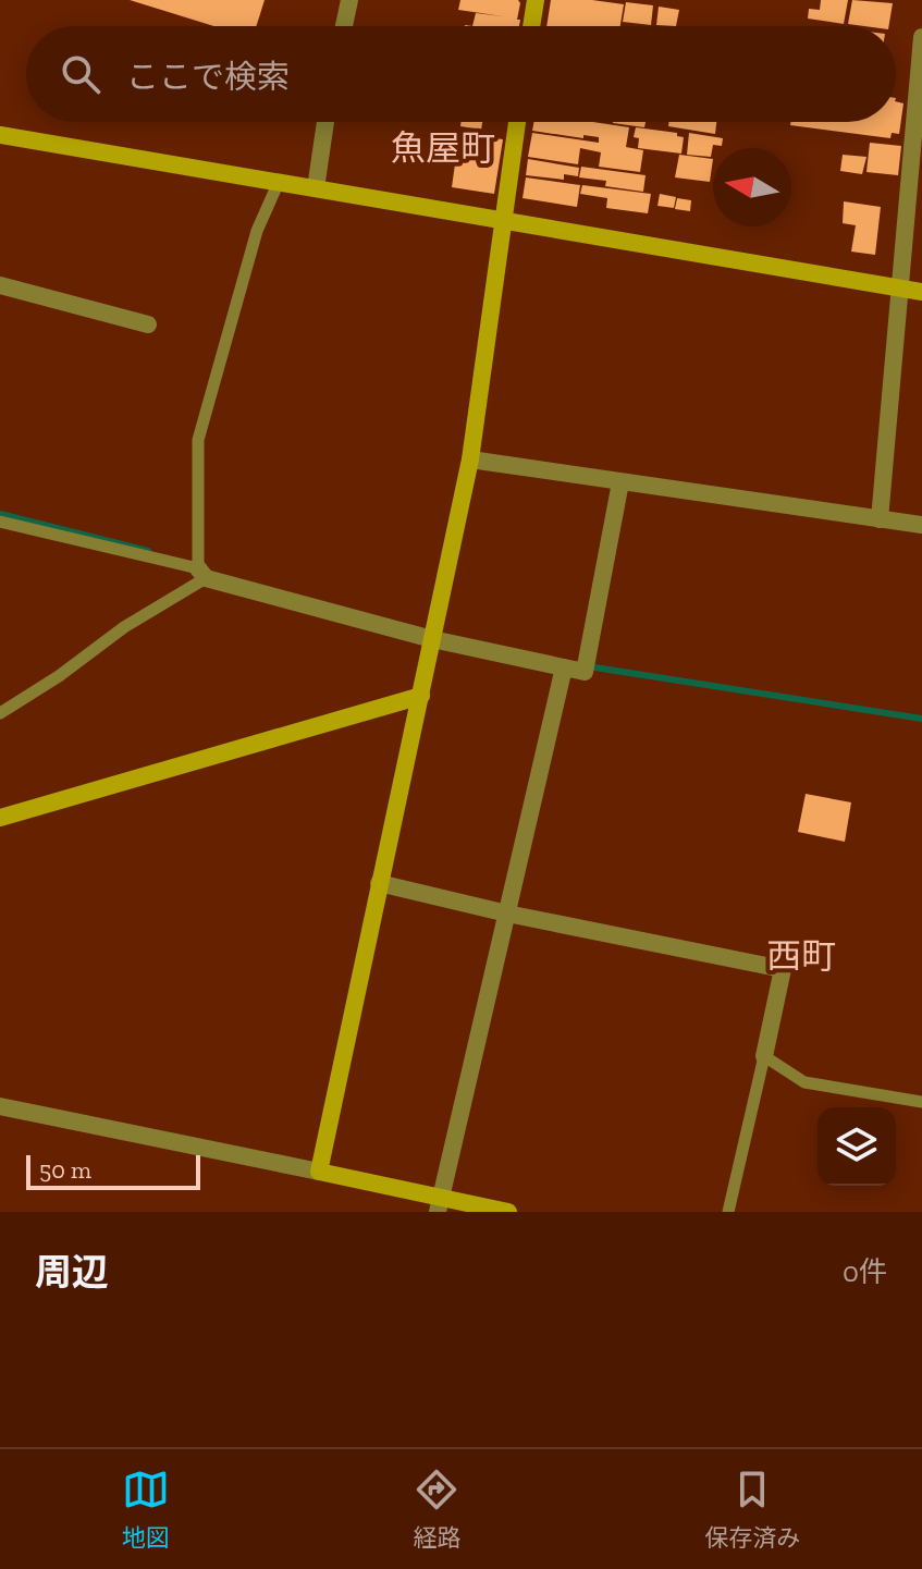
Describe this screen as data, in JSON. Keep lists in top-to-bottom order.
{
  "districts": ["魚屋町", "西町"],
  "scale_bar": "50 m",
  "north": "left",
  "page": {
    "search": "ここで検索",
    "scale": "50 m",
    "heading": ["周辺", "0件"],
    "nav": ["地図", "経路", "保存済み"]
  }
}
